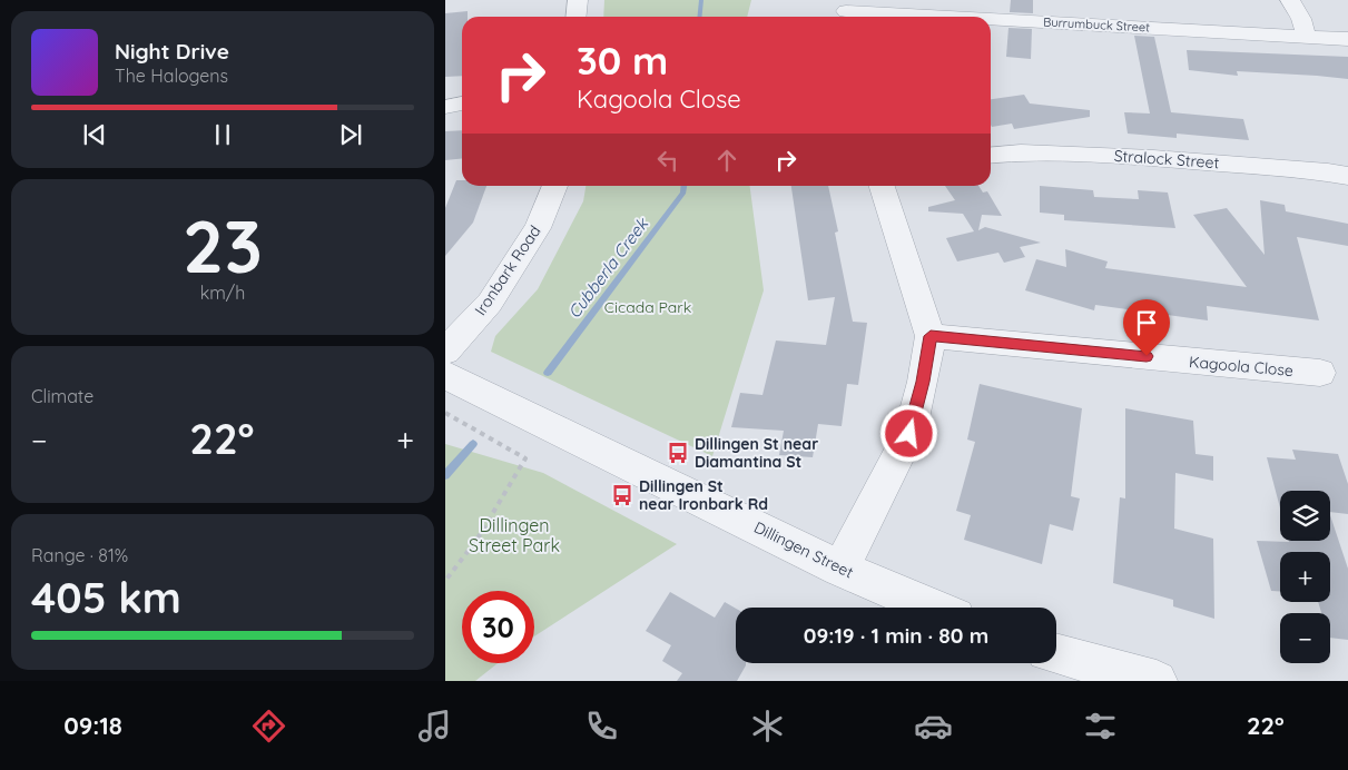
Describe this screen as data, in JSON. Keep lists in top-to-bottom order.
{
  "streets": {
    "street": [
      "Burrumbuck Street",
      "Stralock Street",
      "Ironbark Road",
      "Kagoola Close",
      "Dillingen Street"
    ]
  },
  "water": ["Cubberla Creek"],
  "parks": ["Cicada Park", "Dillingen Street Park"],
  "places": {
    "bus stop": ["Dillingen St near Diamantina St", "Dillingen St near Ironbark Rd"]
  },
  "page": {
    "turn": ["30 m", "Kagoola Close"],
    "song": ["Night Drive", "The Halogens"],
    "tile": [
      ["23", "km/h"],
      "Climate",
      ["Range · 81%", "405 km"]
    ],
    "heat": ["−", "22°", "+"],
    "map_buttons": ["+", "−"],
    "limit": "30",
    "trip": "09:19 · 1 min · 80 m",
    "tabs": ["09:18", "22°"]
  }
}
